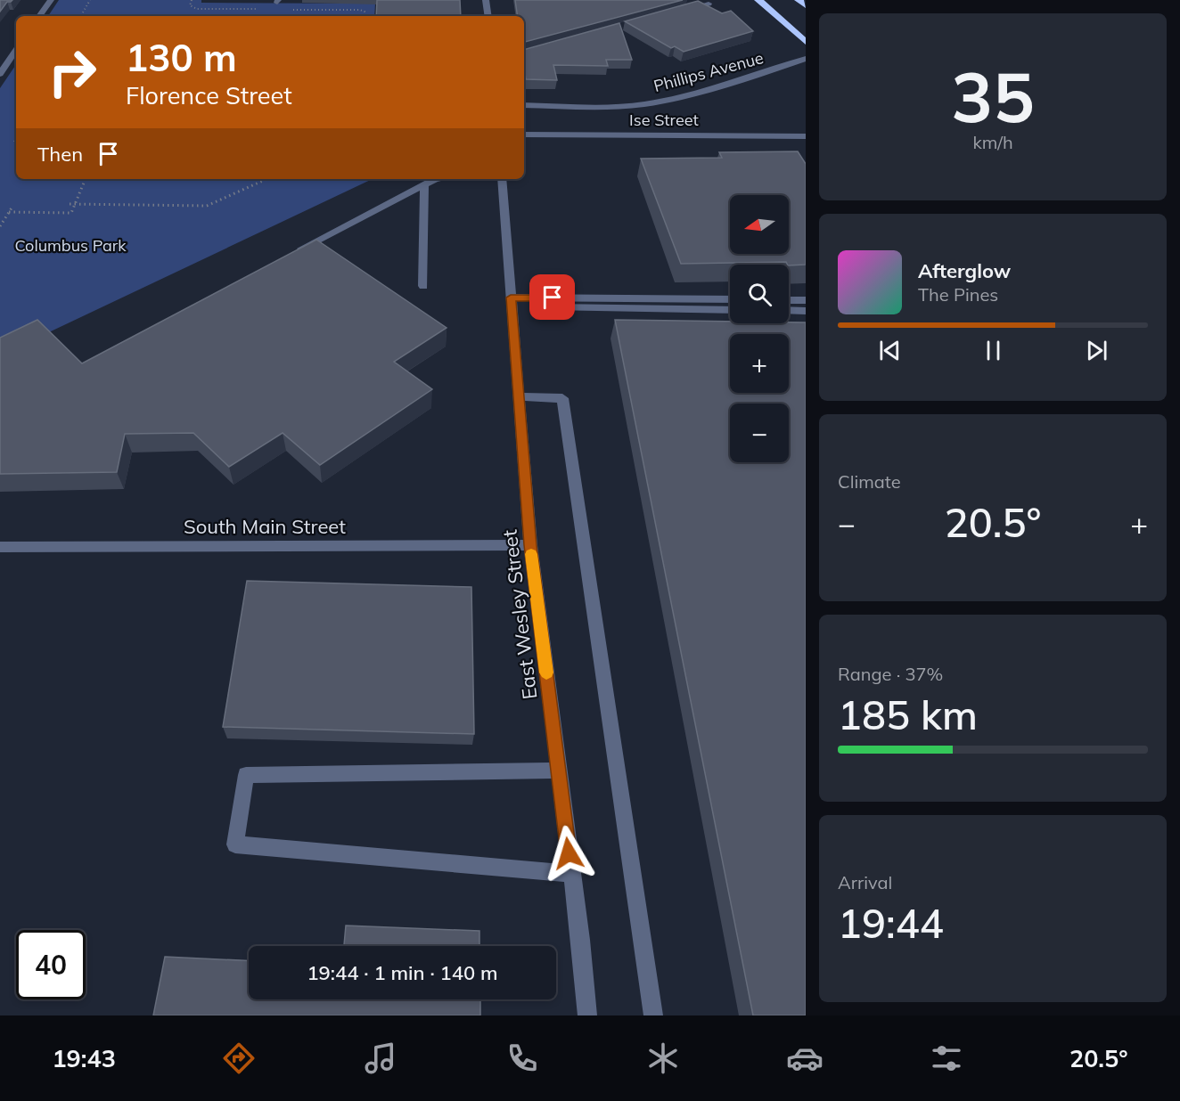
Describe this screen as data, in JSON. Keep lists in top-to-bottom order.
{
  "streets": {
    "street": [
      "Phillips Avenue",
      "Ise Street",
      "South Main Street",
      "East Wesley Street"
    ]
  },
  "crossings": [
    ["South Main Street", "East Wesley Street"]
  ],
  "parks": ["Columbus Park"],
  "north": "left",
  "page": {
    "tile": [
      ["35", "km/h"],
      "Climate",
      ["Range · 37%", "185 km"],
      ["Arrival", "19:44"]
    ],
    "turn": ["130 m", "Florence Street"],
    "then": "Then",
    "map_buttons": ["+", "−"],
    "song": ["Afterglow", "The Pines"],
    "heat": ["−", "20.5°", "+"],
    "limit": "40",
    "trip": "19:44 · 1 min · 140 m",
    "tabs": ["19:43", "20.5°"]
  }
}
